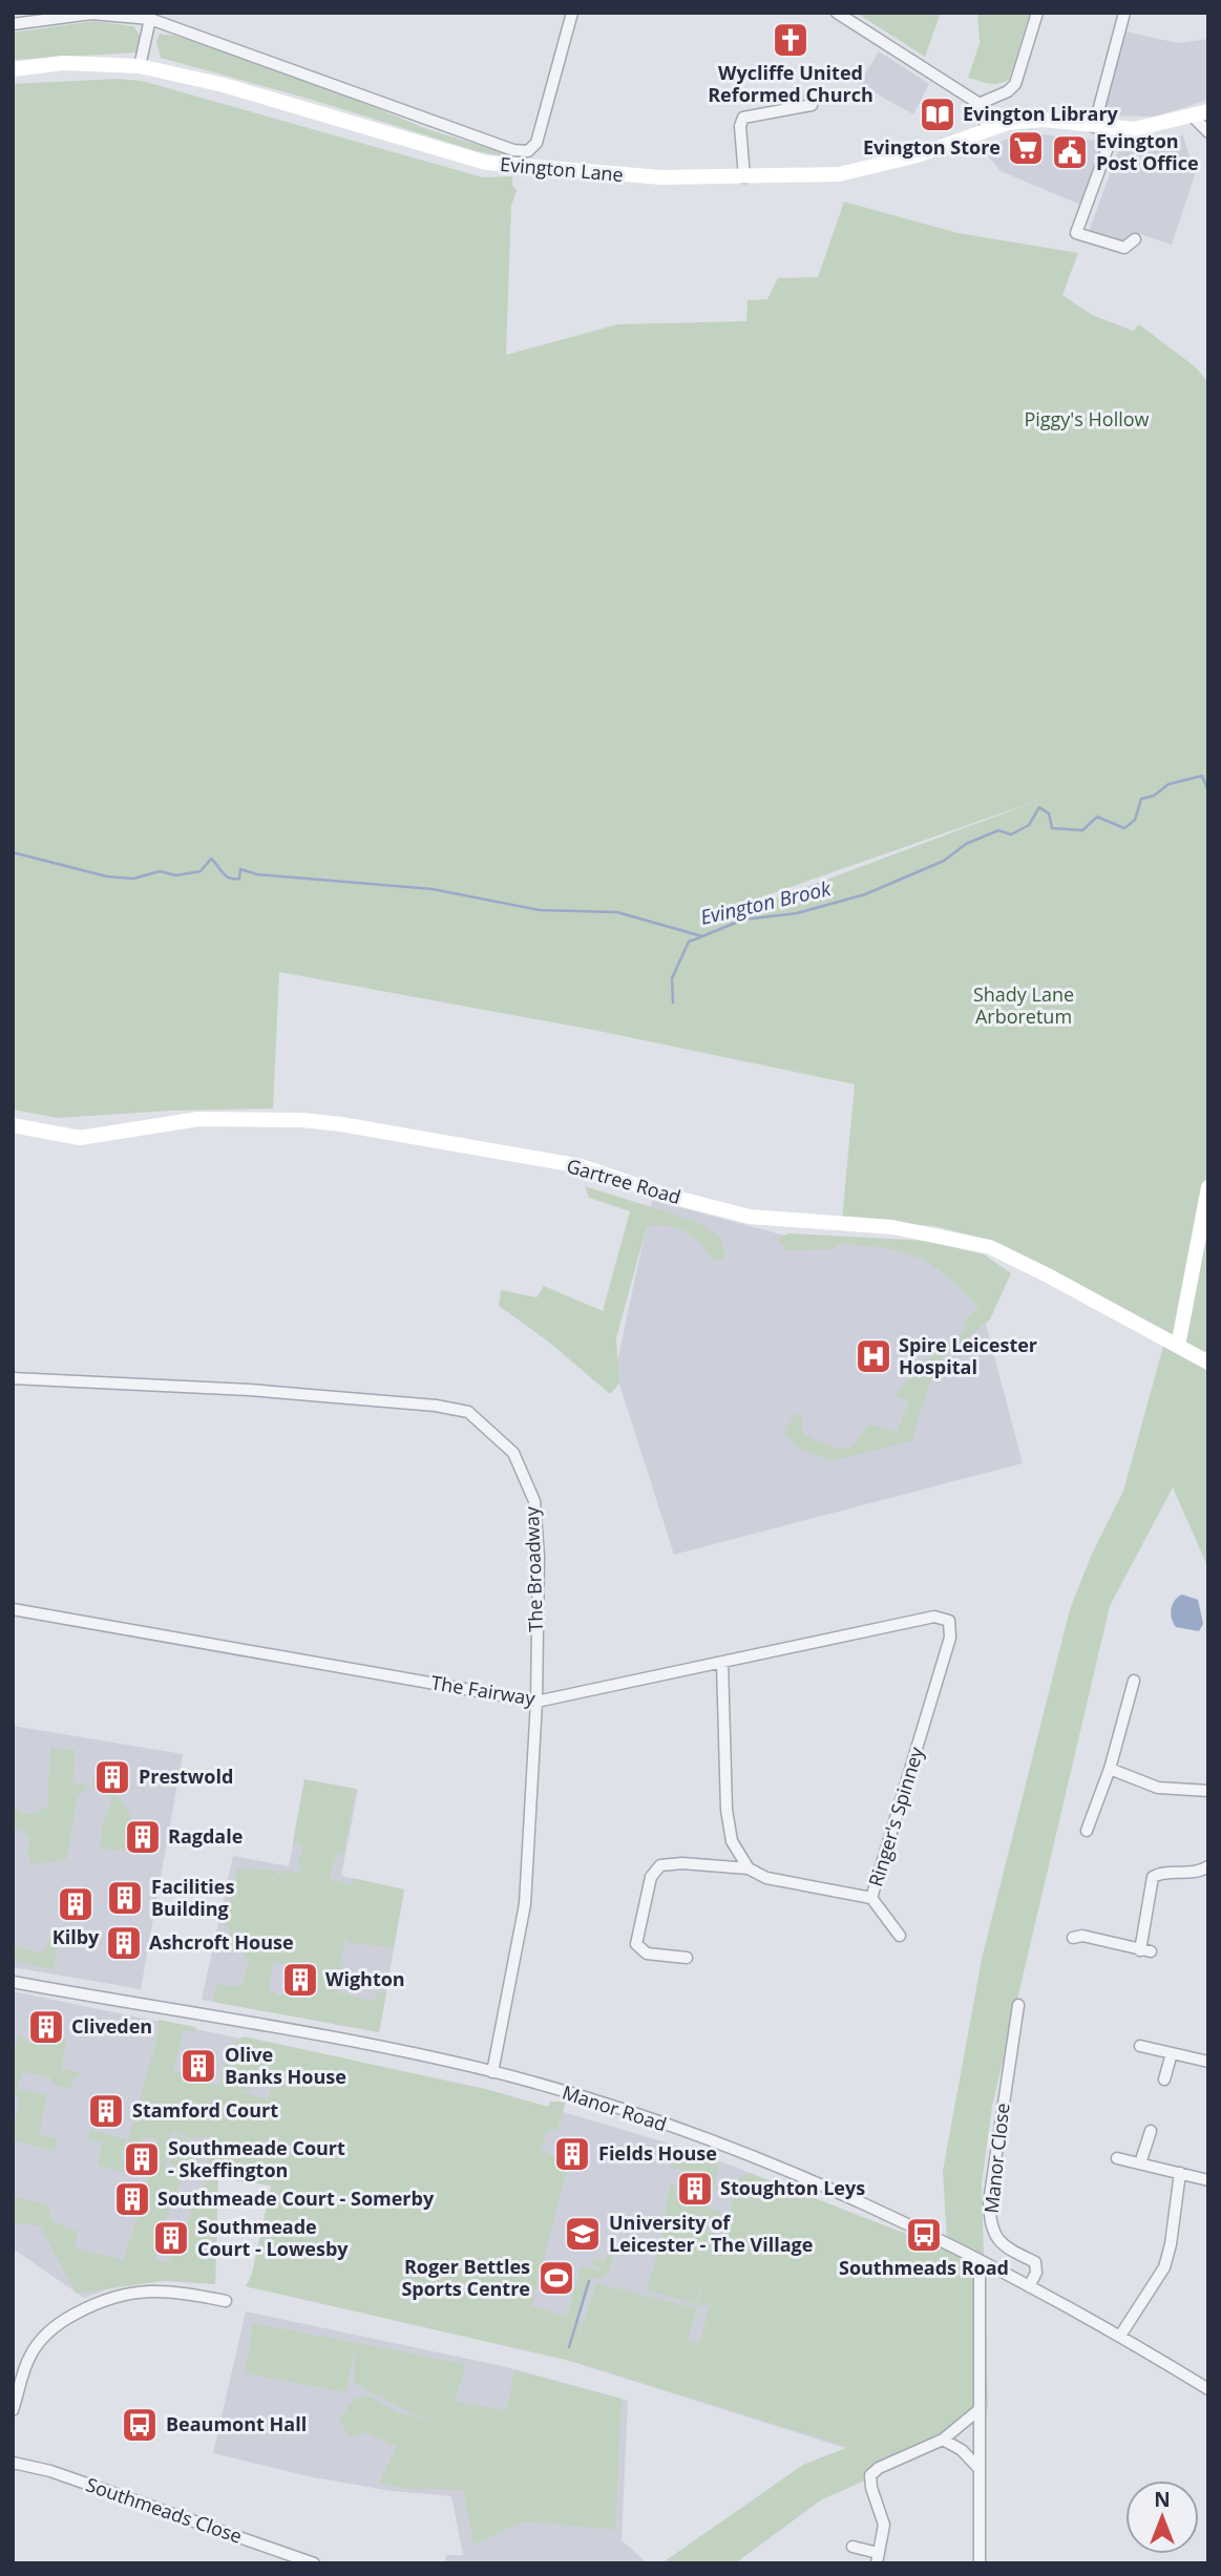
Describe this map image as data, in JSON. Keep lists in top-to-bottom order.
{
  "streets": {
    "main road": ["Evington Lane", "Gartree Road"],
    "street": [
      "The Broadway",
      "The Fairway",
      "Ringer's Spinney",
      "Manor Road",
      "Manor Close",
      "Southmeads Close"
    ]
  },
  "crossings": [
    ["The Broadway", "The Fairway"],
    ["The Broadway", "Manor Road"],
    ["The Fairway", "Ringer's Spinney"],
    ["Manor Road", "Manor Close"]
  ],
  "water": ["Evington Brook"],
  "parks": ["Piggy's Hollow", "Shady Lane Arboretum"],
  "places": {
    "church": ["Wycliffe United Reformed Church"],
    "library": ["Evington Library"],
    "supermarket": ["Evington Store"],
    "public building": ["Evington Post Office"],
    "hospital": ["Spire Leicester Hospital"],
    "building": [
      "Prestwold",
      "Ragdale",
      "Facilities Building",
      "Kilby",
      "Ashcroft House",
      "Wighton",
      "Cliveden",
      "Olive Banks House",
      "Stamford Court",
      "Fields House",
      "Southmeade Court - Skeffington",
      "Stoughton Leys",
      "Southmeade Court - Somerby",
      "Southmeade Court - Lowesby"
    ],
    "school or university": ["University of Leicester - The Village"],
    "bus stop": ["Southmeads Road", "Beaumont Hall"],
    "sports": ["Roger Bettles Sports Centre"]
  },
  "north": "top"
}
